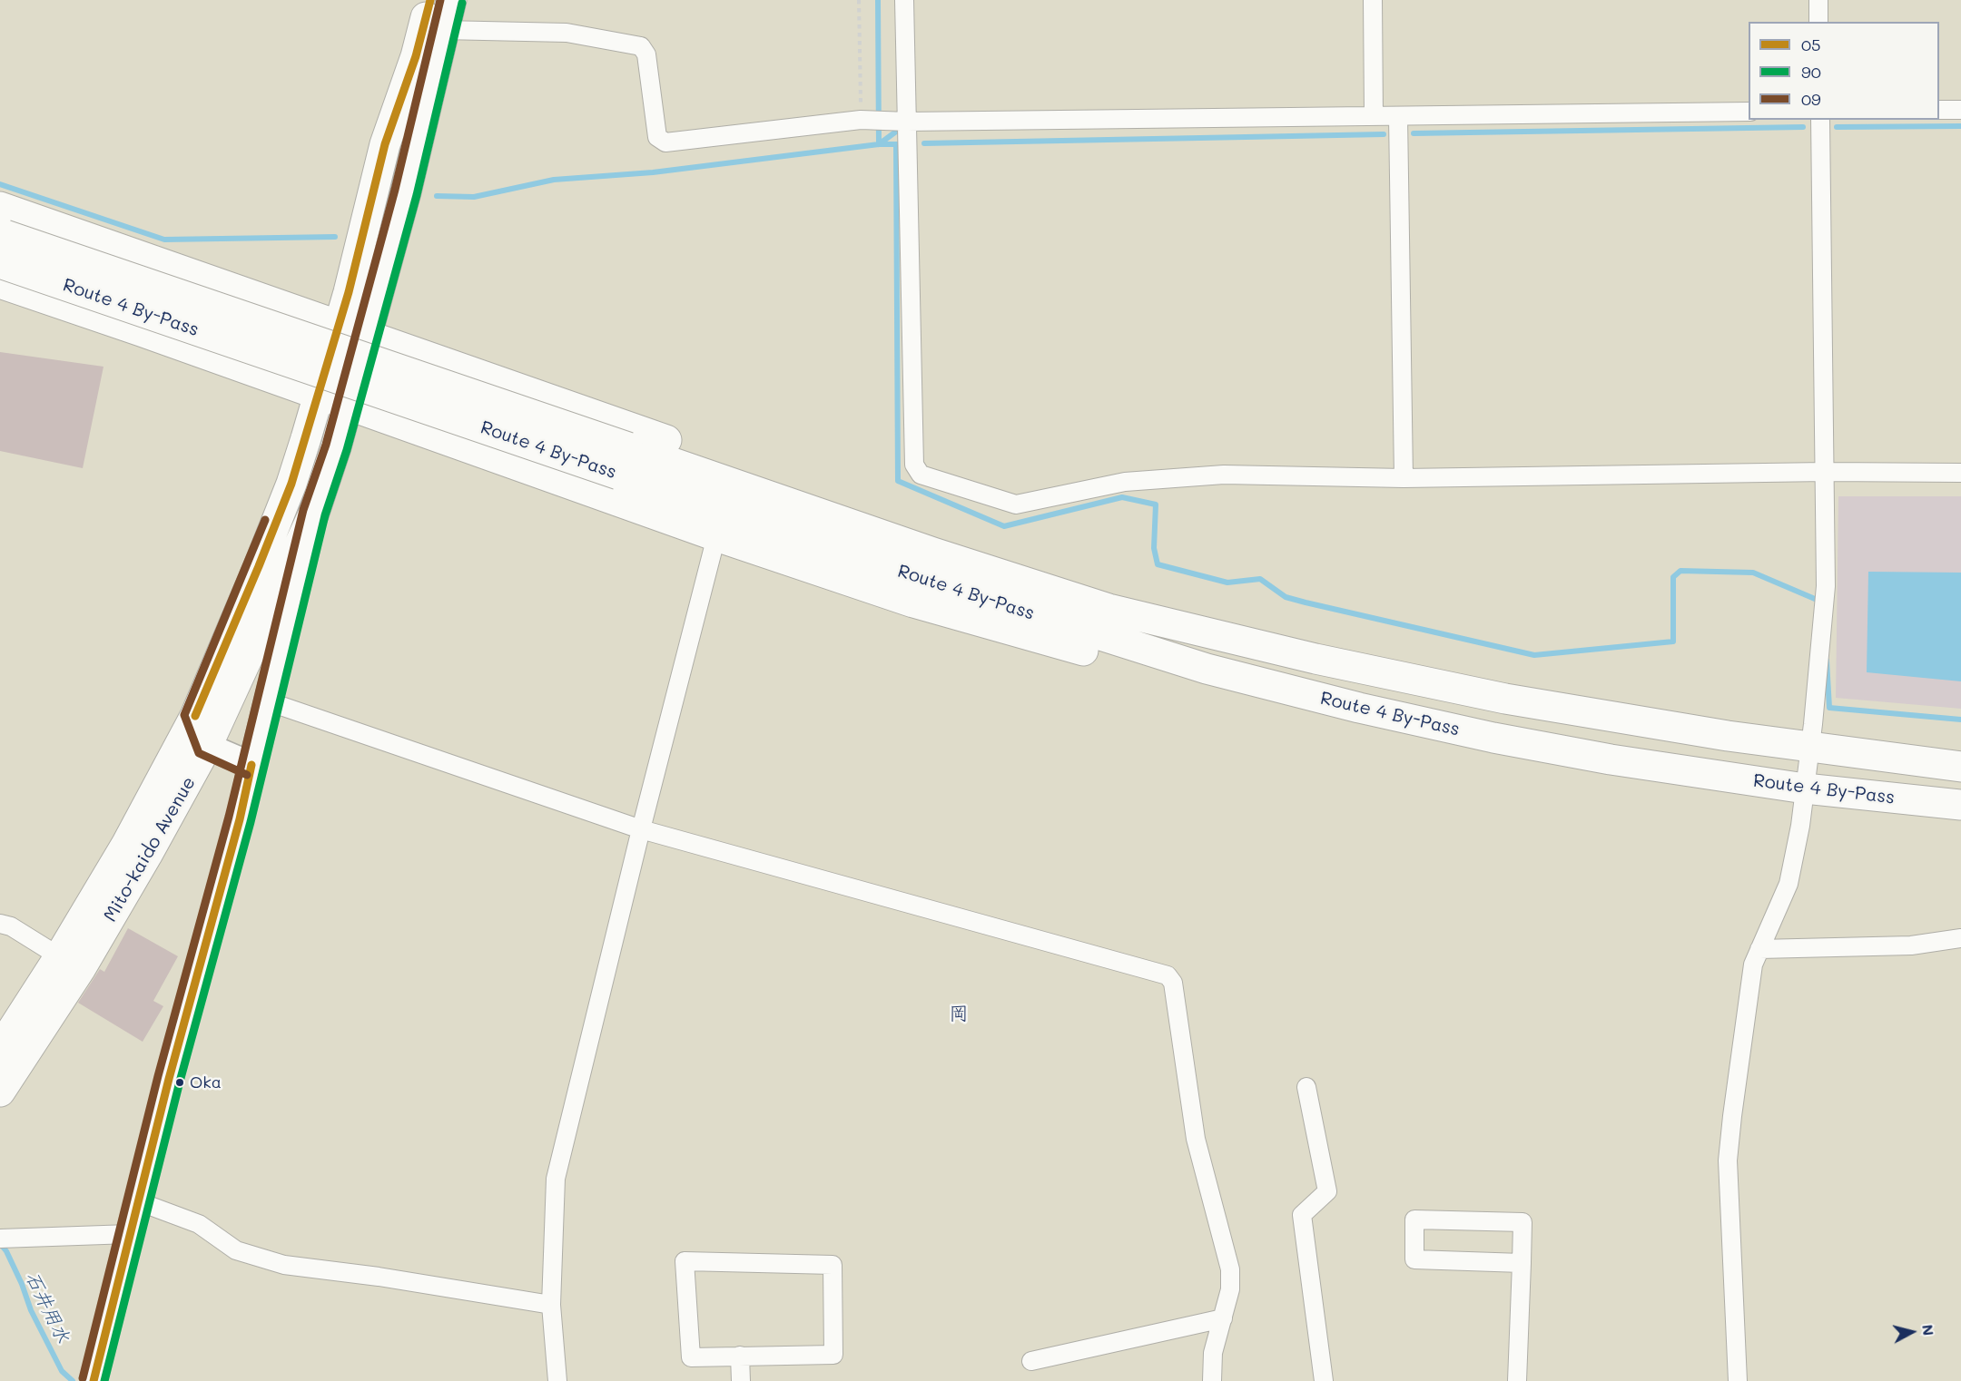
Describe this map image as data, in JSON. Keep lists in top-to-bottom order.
{
  "streets": {
    "highway": ["Route 4 By-Pass", "Mito-kaido Avenue"]
  },
  "districts": ["岡"],
  "water": ["石井用水"],
  "places": ["Oka"],
  "lines": ["transit line 05", "transit line 09", "transit line 90"],
  "legend": ["05", "90", "09"],
  "north": "right"
}
